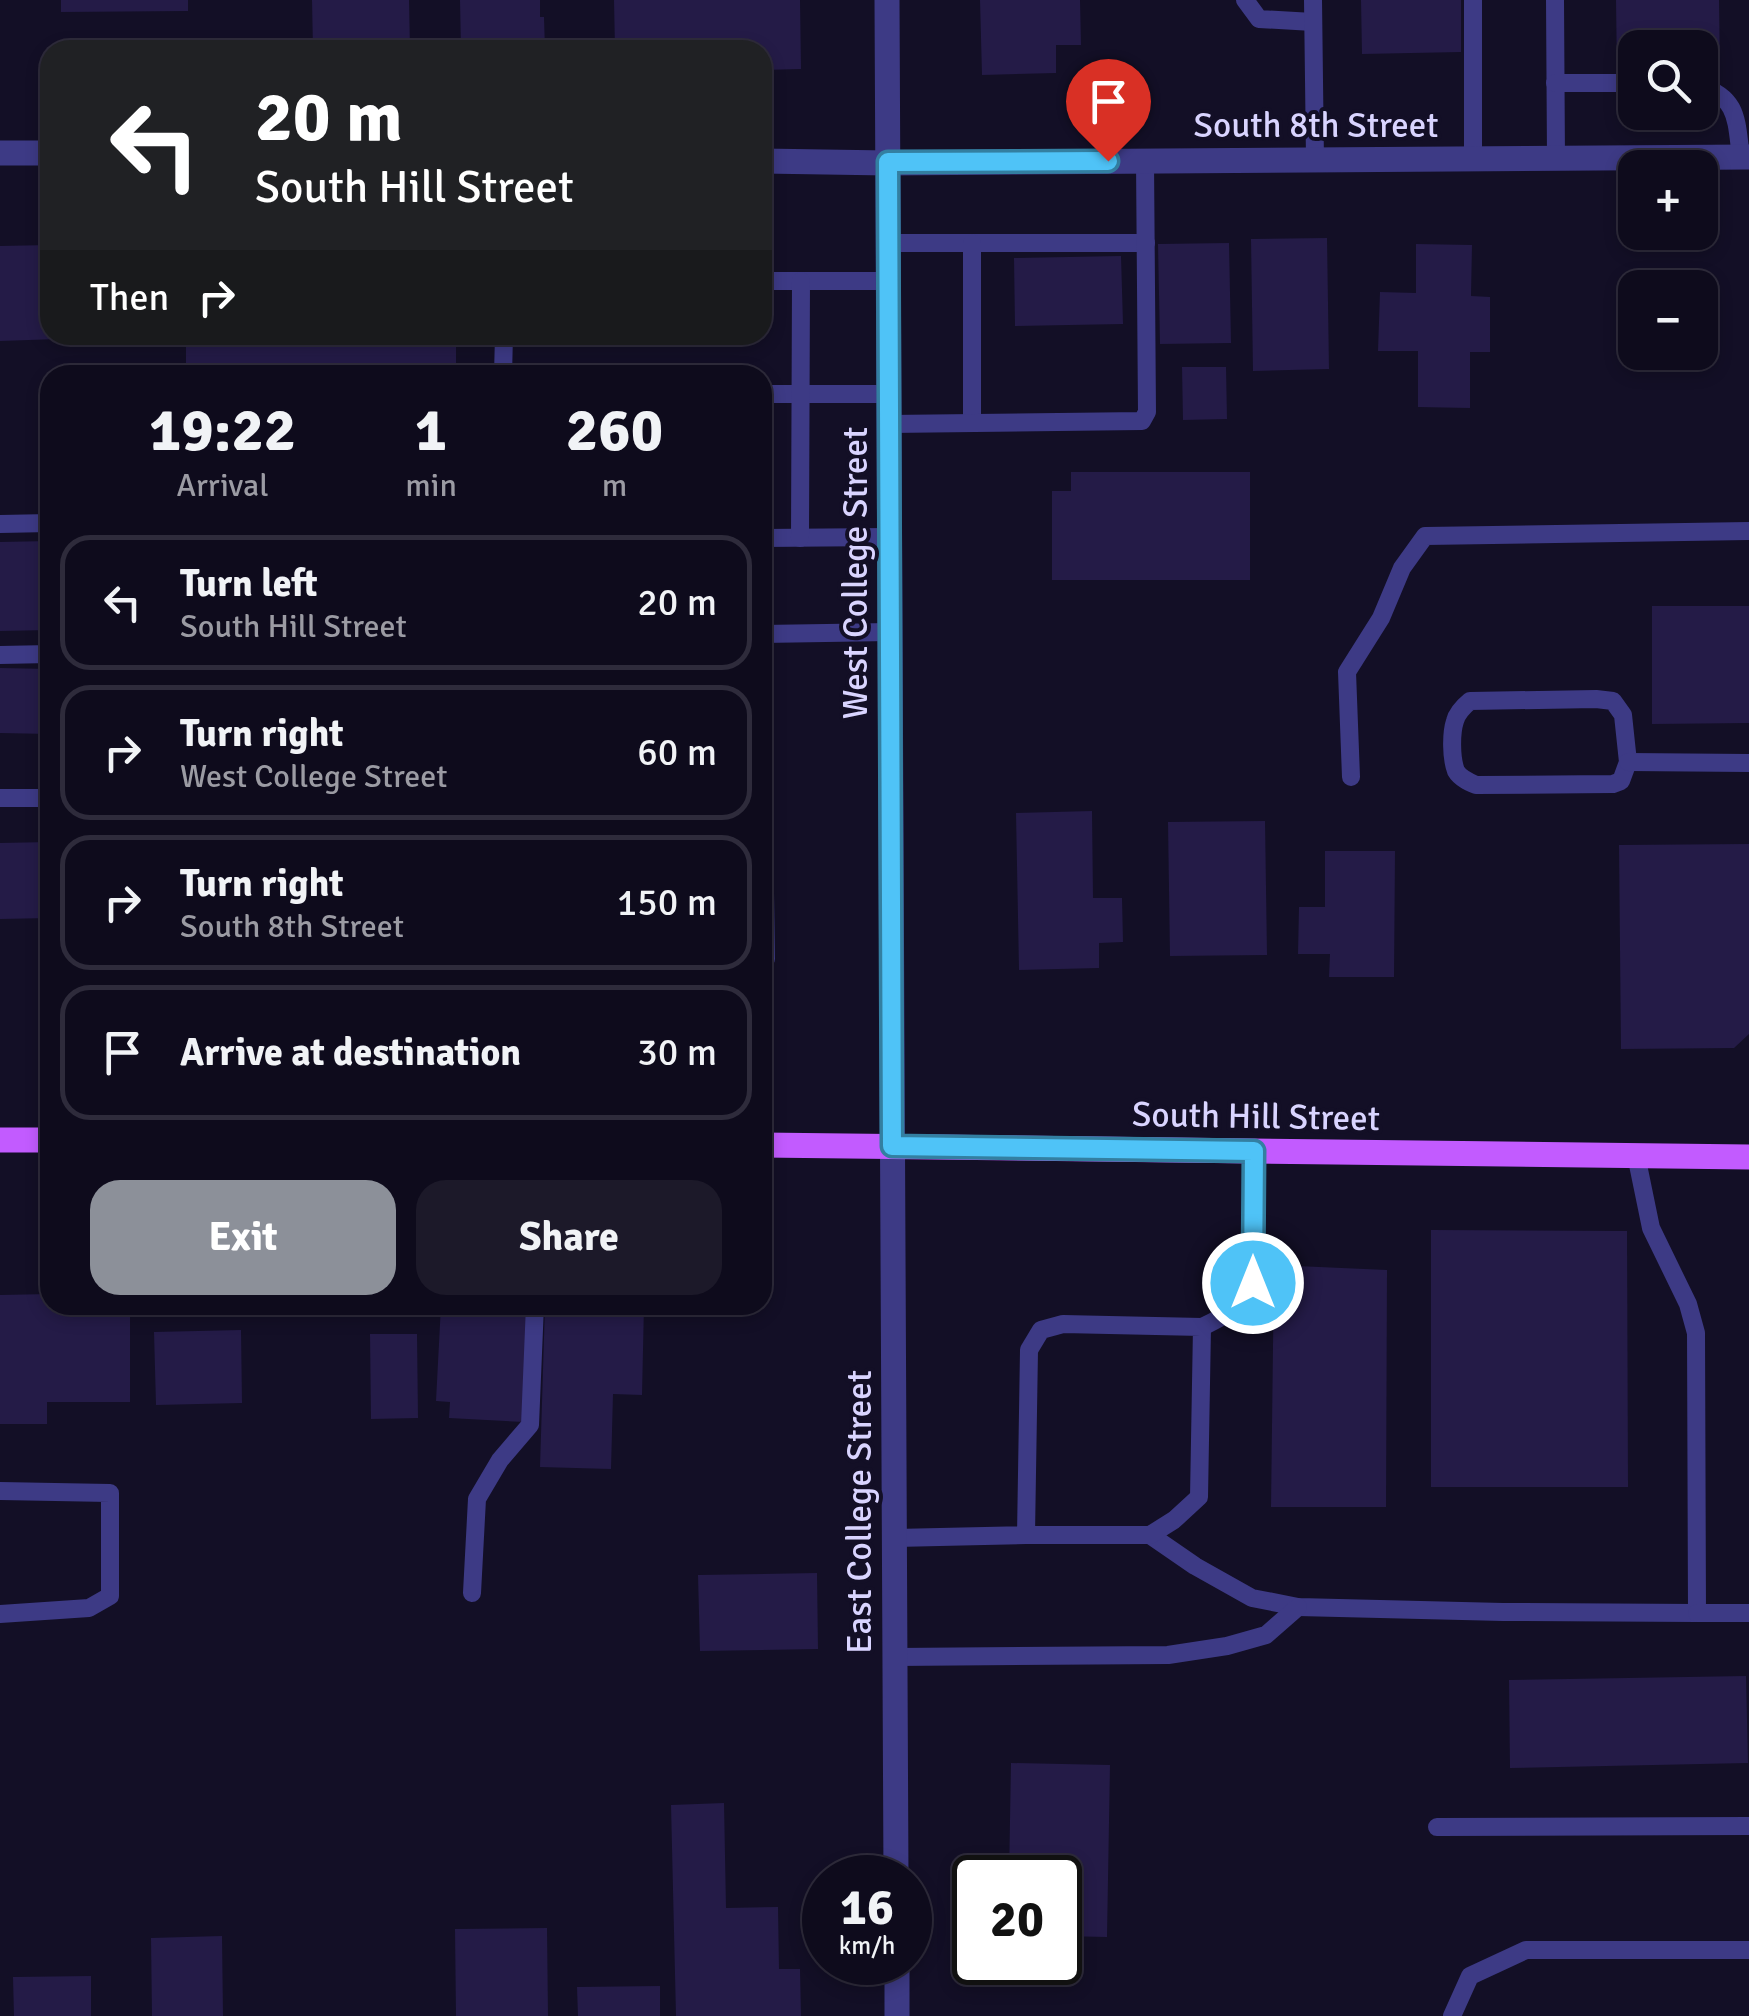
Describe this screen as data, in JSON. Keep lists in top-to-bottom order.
{
  "streets": {
    "main road": ["South Hill Street"],
    "street": ["South 8th Street", "West College Street", "East College Street"]
  },
  "crossings": [
    ["South 8th Street", "West College Street"],
    ["West College Street", "South Hill Street"],
    ["West College Street", "East College Street"],
    ["South Hill Street", "East College Street"]
  ],
  "page": {
    "map_buttons": ["+", "−"],
    "turn": ["20 m", "South Hill Street"],
    "then": "Then",
    "eta": [
      "19:22",
      "Arrival",
      "1",
      "min",
      "260",
      "m"
    ],
    "list": [
      {
        "name": "Turn left",
        "note": "South Hill Street",
        "value": "20 m"
      },
      {
        "name": "Turn right",
        "note": "West College Street",
        "value": "60 m"
      },
      {
        "name": "Turn right",
        "note": "South 8th Street",
        "value": "150 m"
      },
      {
        "name": "Arrive at destination",
        "value": "30 m"
      }
    ],
    "buttons": ["Exit", "Share"],
    "speed": "16 km/h",
    "limit": "20"
  }
}
